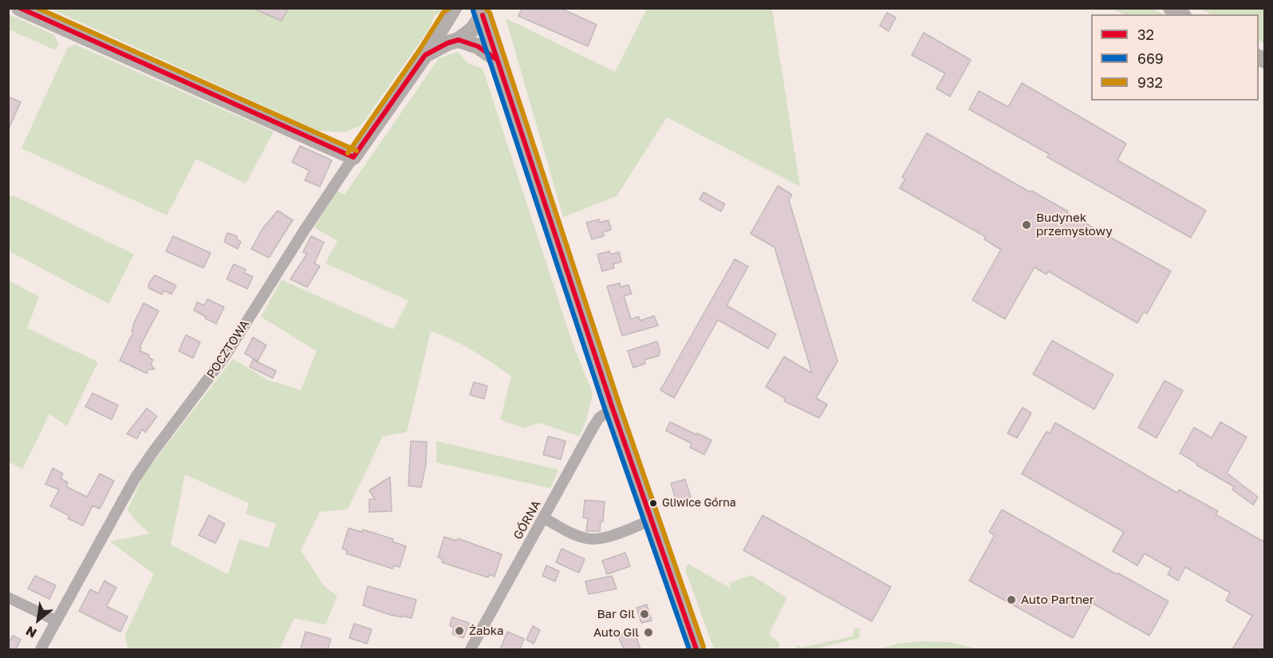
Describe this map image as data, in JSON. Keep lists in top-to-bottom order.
{
  "streets": {
    "street": ["POCZTOWA", "GÓRNA"]
  },
  "places": [
    "Budynek przemysłowy",
    "Gliwice Górna",
    "Auto Partner",
    "Bar Gil",
    "Żabka",
    "Auto Gil"
  ],
  "lines": ["transit line 32", "transit line 932", "transit line 669"],
  "legend": ["32", "669", "932"],
  "north": "bottom left"
}
